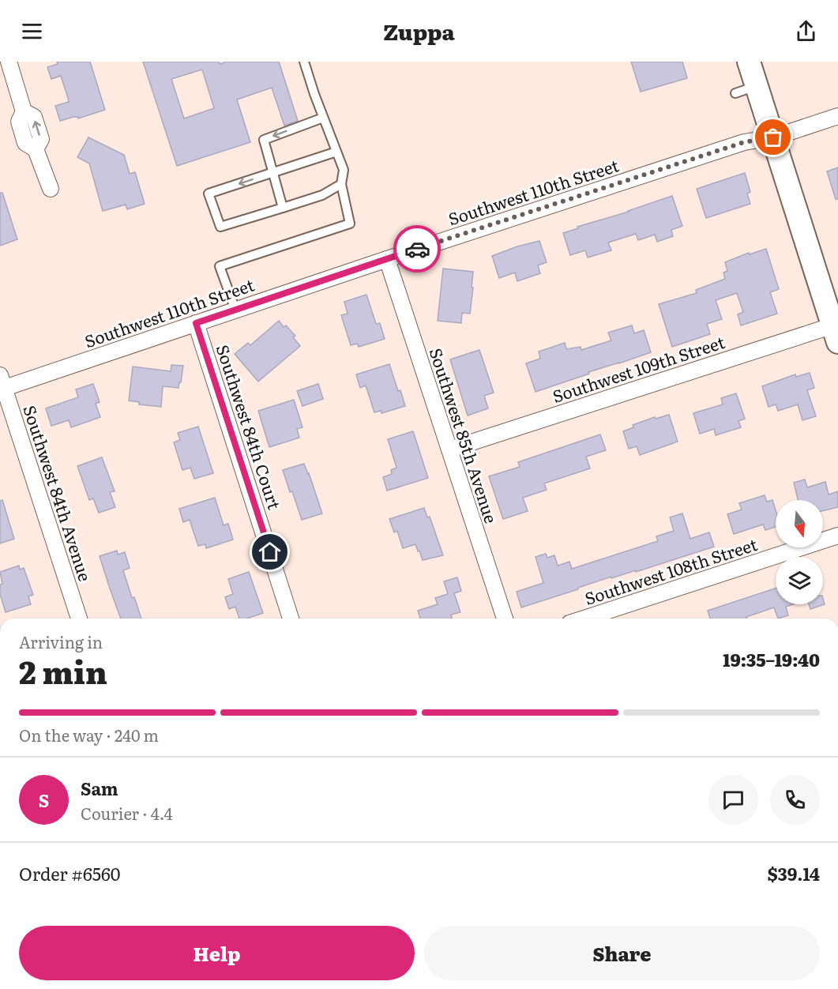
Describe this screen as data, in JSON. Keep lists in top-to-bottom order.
{
  "streets": {
    "street": [
      "Southwest 110th Street",
      "Southwest 109th Street",
      "Southwest 84th Court",
      "Southwest 85th Avenue",
      "Southwest 84th Avenue",
      "Southwest 108th Street"
    ]
  },
  "crossings": [
    ["Southwest 110th Street", "Southwest 84th Court"],
    ["Southwest 110th Street", "Southwest 85th Avenue"],
    ["Southwest 110th Street", "Southwest 84th Avenue"],
    ["Southwest 109th Street", "Southwest 85th Avenue"]
  ],
  "north": "bottom",
  "page": {
    "header": "Zuppa",
    "heading": ["2 min", "Arriving in", "19:35–19:40"],
    "panel": [
      "Sam",
      "Courier · 4.4",
      "Order #6560",
      "$39.14"
    ],
    "bar": "On the way · 240 m",
    "round": "S",
    "buttons": ["Help", "Share"]
  }
}
